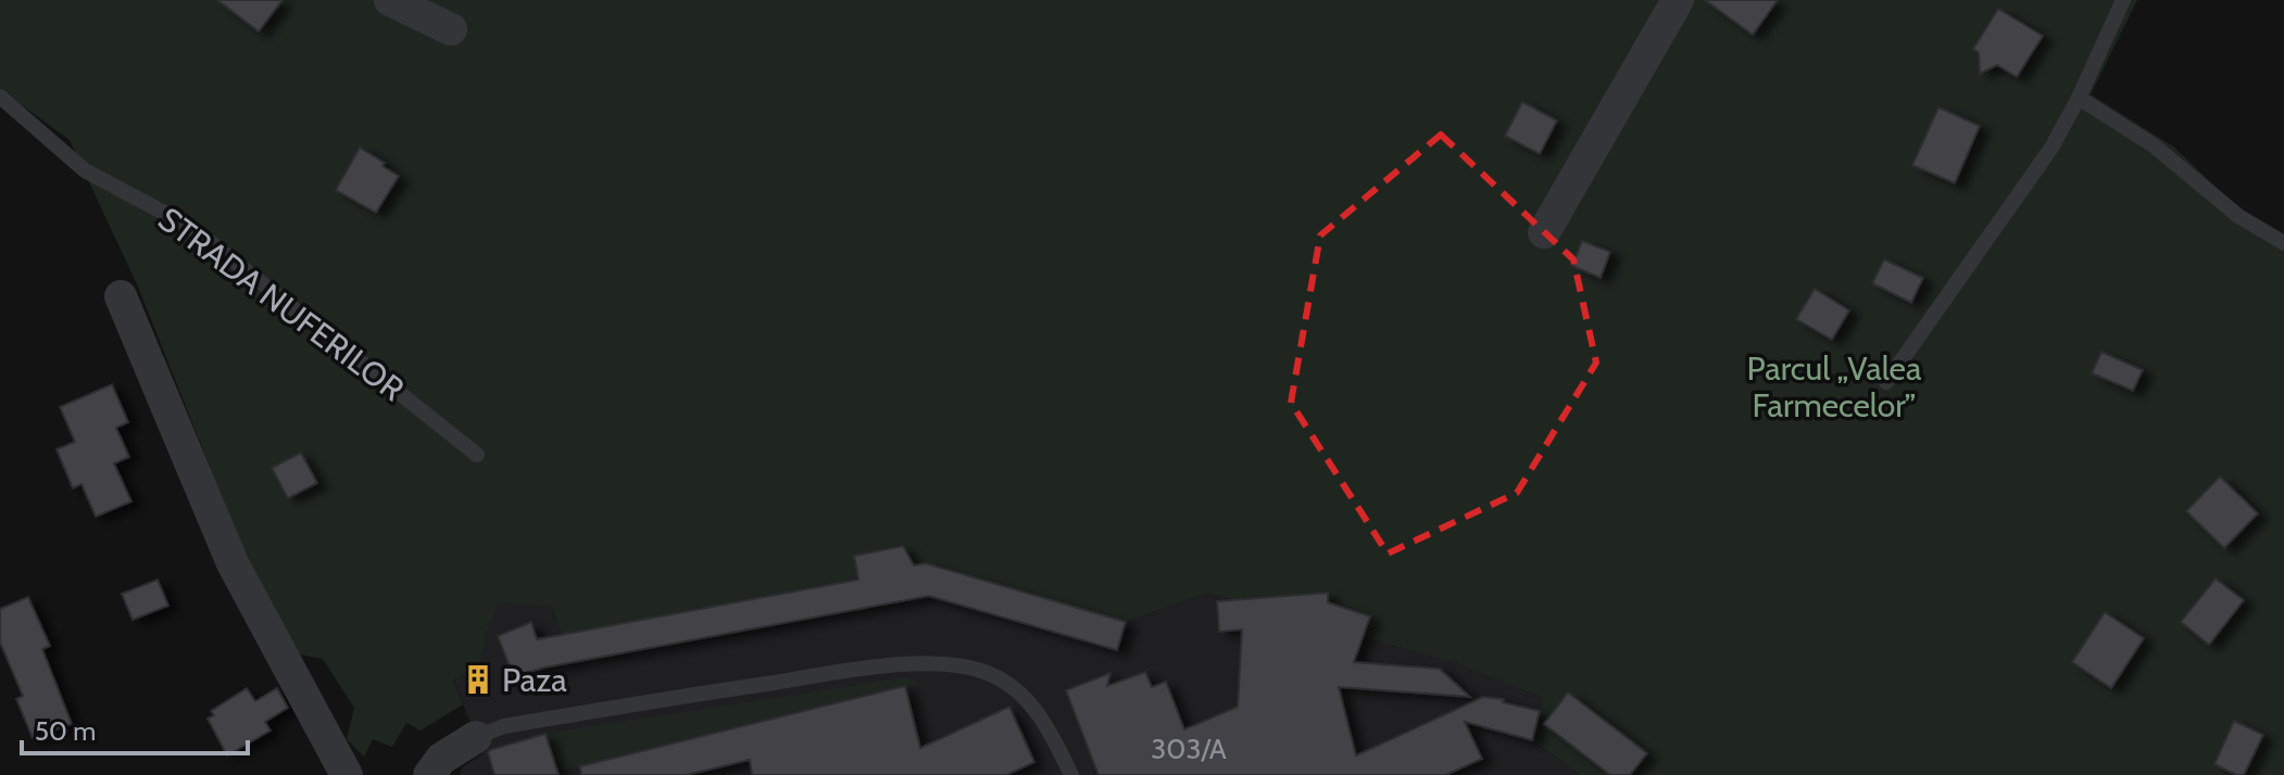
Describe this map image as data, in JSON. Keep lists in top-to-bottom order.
{
  "streets": {
    "lane": ["STRADA NUFERILOR"]
  },
  "parks": ["Parcul „Valea Farmecelor”"],
  "places": {
    "building": ["Paza"]
  },
  "house_numbers": ["303/A"],
  "scale_bar": "50 m"
}
